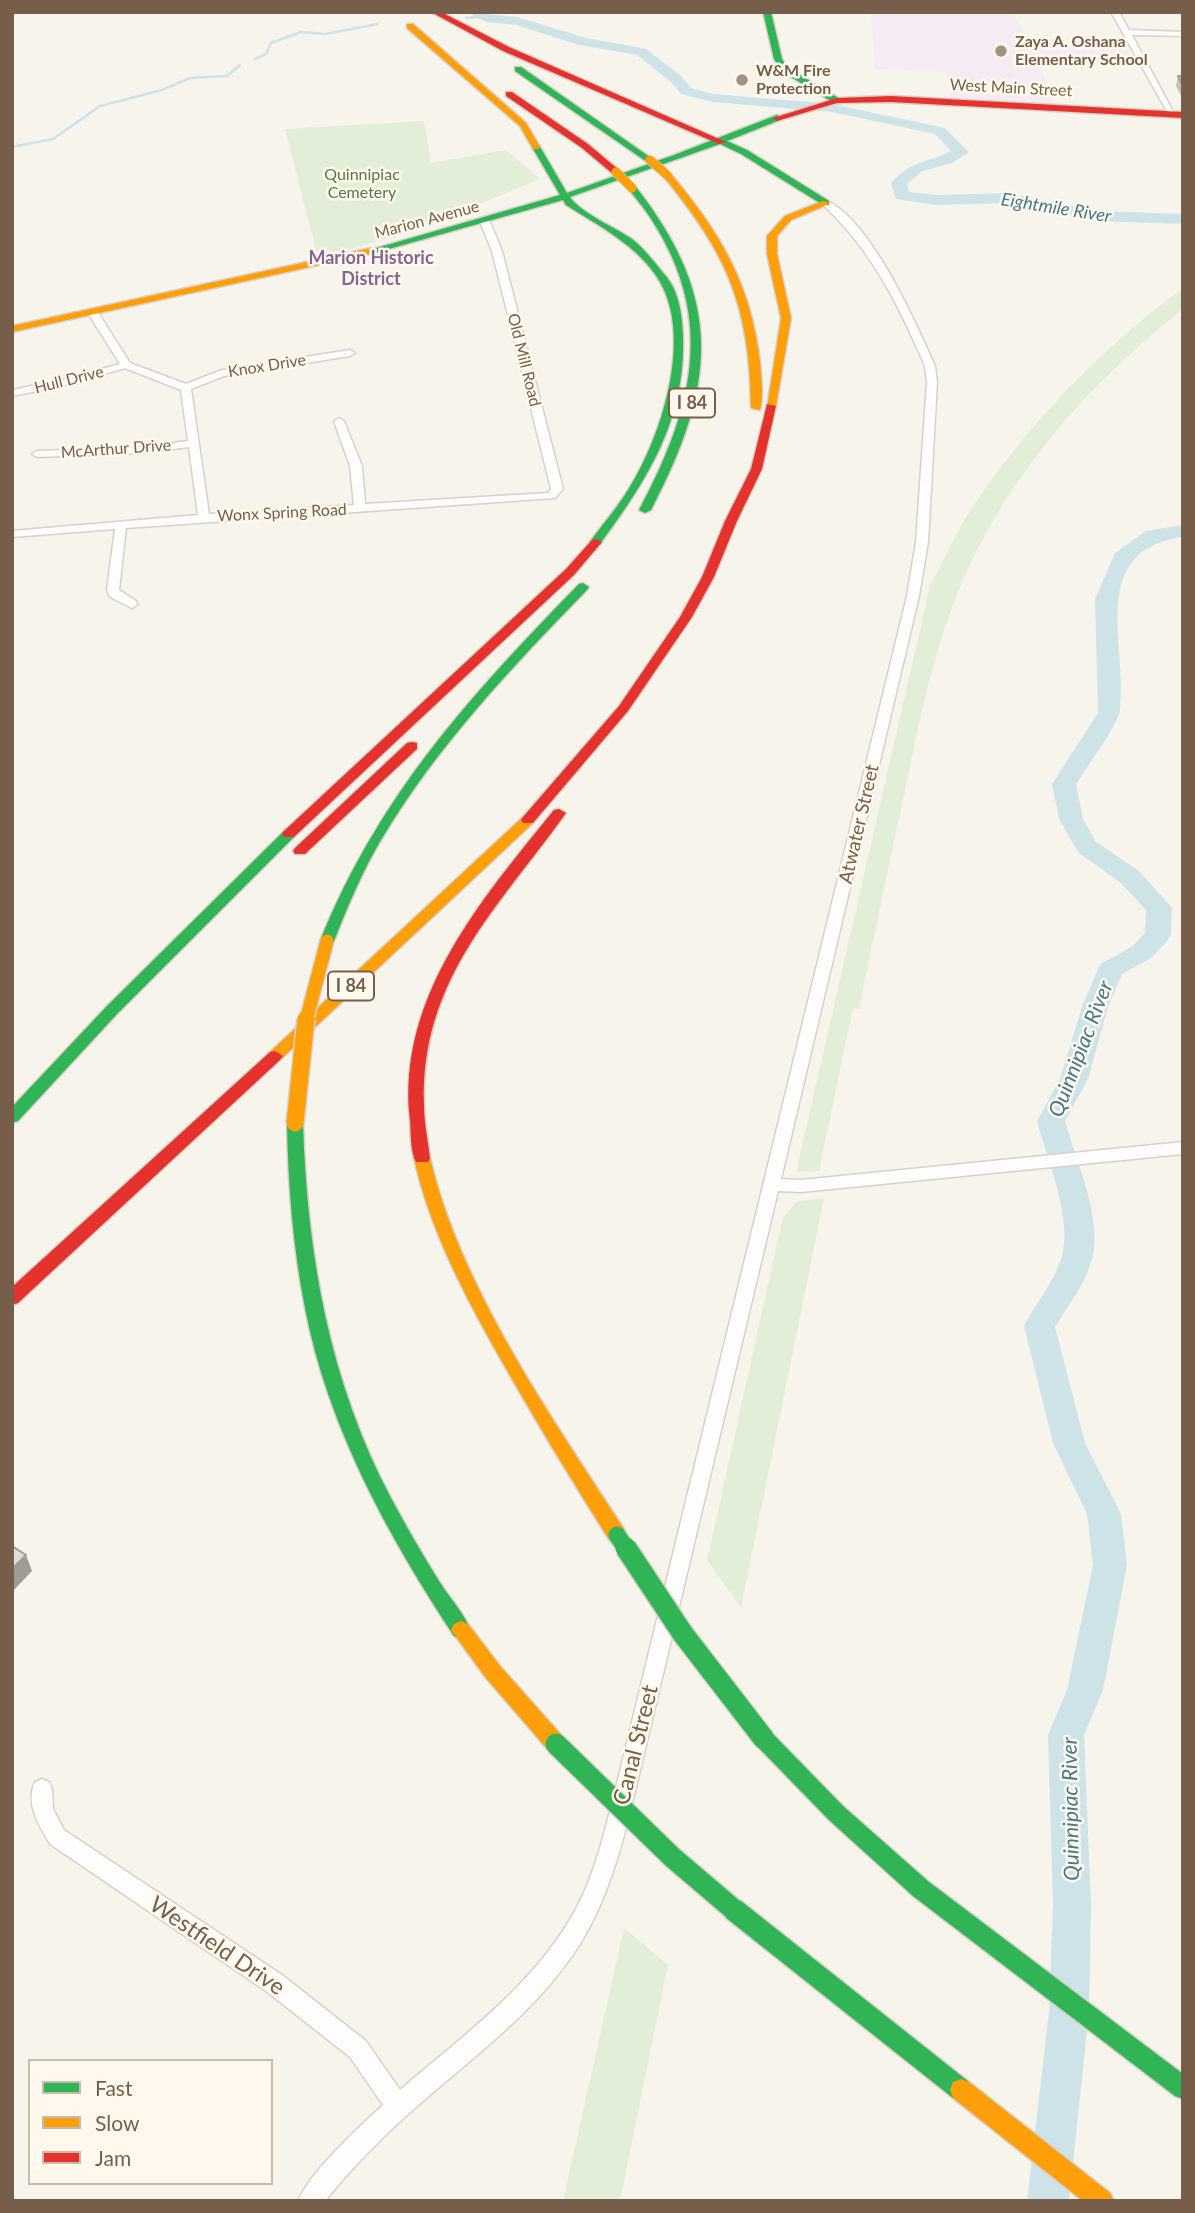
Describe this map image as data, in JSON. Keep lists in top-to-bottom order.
{
  "streets": {
    "main road": [
      "West Main Street",
      "Marion Avenue",
      "I 84",
      "Atwater Street"
    ],
    "street": [
      "Old Mill Road",
      "Knox Drive",
      "Hull Drive",
      "McArthur Drive",
      "Wonx Spring Road",
      "Canal Street",
      "Westfield Drive"
    ]
  },
  "crossings": [
    ["West Main Street", "Marion Avenue"],
    ["Marion Avenue", "Old Mill Road"],
    ["Marion Avenue", "I 84"],
    ["Marion Avenue", "Atwater Street"],
    ["Old Mill Road", "Wonx Spring Road"],
    ["I 84", "Atwater Street"],
    ["Atwater Street", "Canal Street"],
    ["Canal Street", "Westfield Drive"]
  ],
  "districts": ["Marion Historic District"],
  "water": ["Eightmile River", "Quinnipiac River"],
  "parks": ["Quinnipiac Cemetery"],
  "places": ["Zaya A. Oshana Elementary School", "W&M Fire Protection"],
  "legend": ["Fast", "Slow", "Jam"]
}
